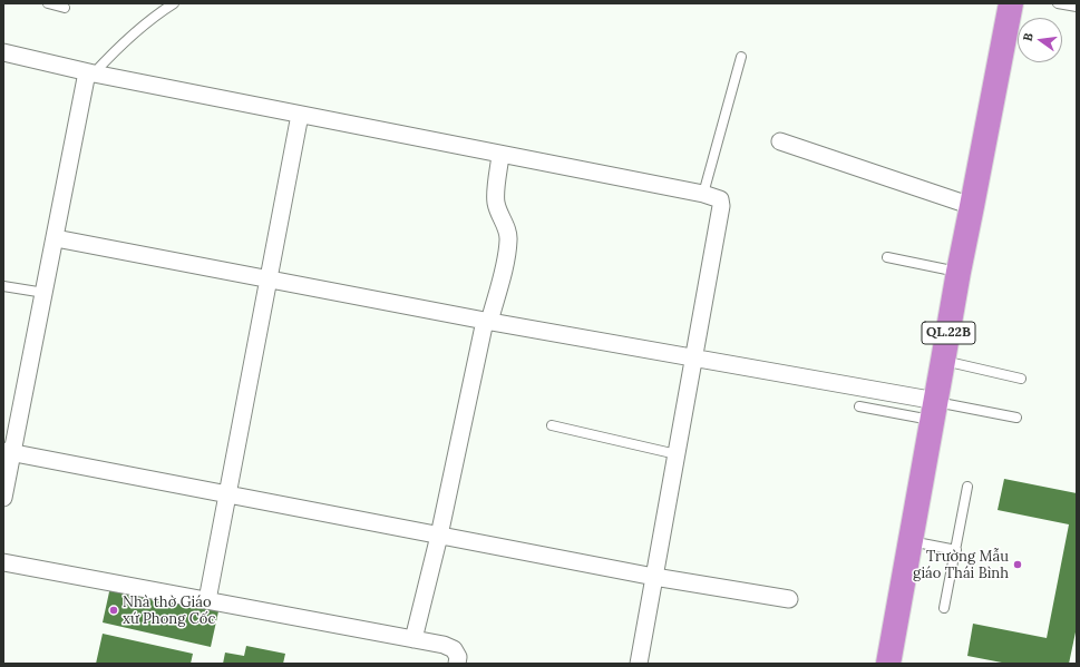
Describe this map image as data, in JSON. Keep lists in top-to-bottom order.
{
  "streets": {
    "highway": ["QL.22B"]
  },
  "places": ["Trường Mẫu giáo Thái Bình", "Nhà thờ Giáo xứ Phong Cốc"],
  "north": "left"
}
